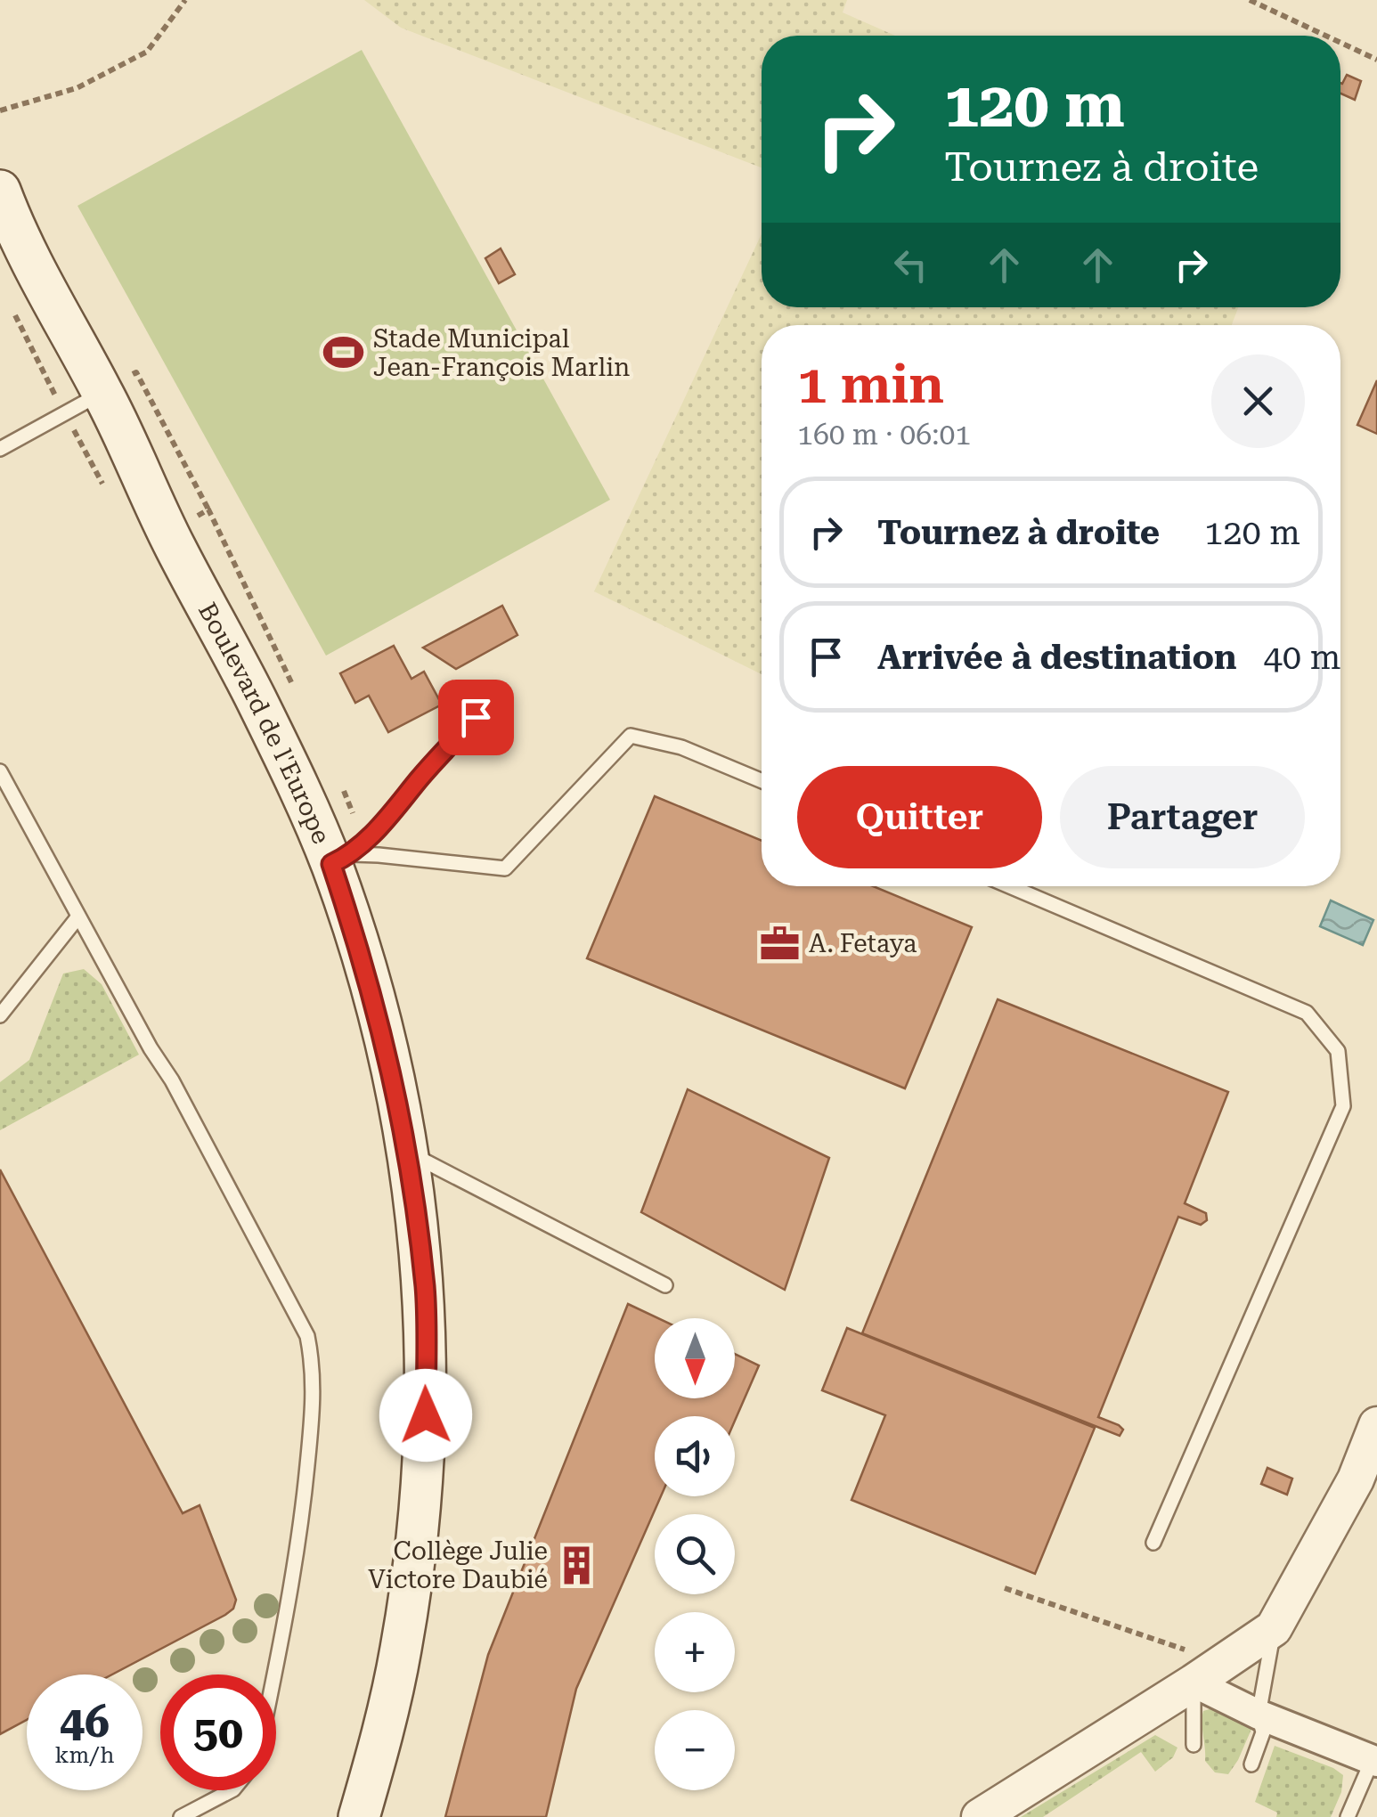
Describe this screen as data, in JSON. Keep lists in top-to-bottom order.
{
  "streets": {
    "main road": ["Boulevard de l'Europe"]
  },
  "places": {
    "sports": ["Stade Municipal Jean-François Marlin"],
    "office": ["A. Fetaya"],
    "building": ["Collège Julie Victore Daubié"]
  },
  "north": "bottom",
  "page": {
    "turn": ["120 m", "Tournez à droite"],
    "heading": ["1 min", "160 m · 06:01"],
    "list": [
      {
        "name": "Tournez à droite",
        "value": "120 m"
      },
      {
        "name": "Arrivée à destination",
        "value": "40 m"
      }
    ],
    "buttons": ["Quitter", "Partager"],
    "map_buttons": ["+", "−"],
    "speed": "46 km/h",
    "limit": "50"
  }
}
